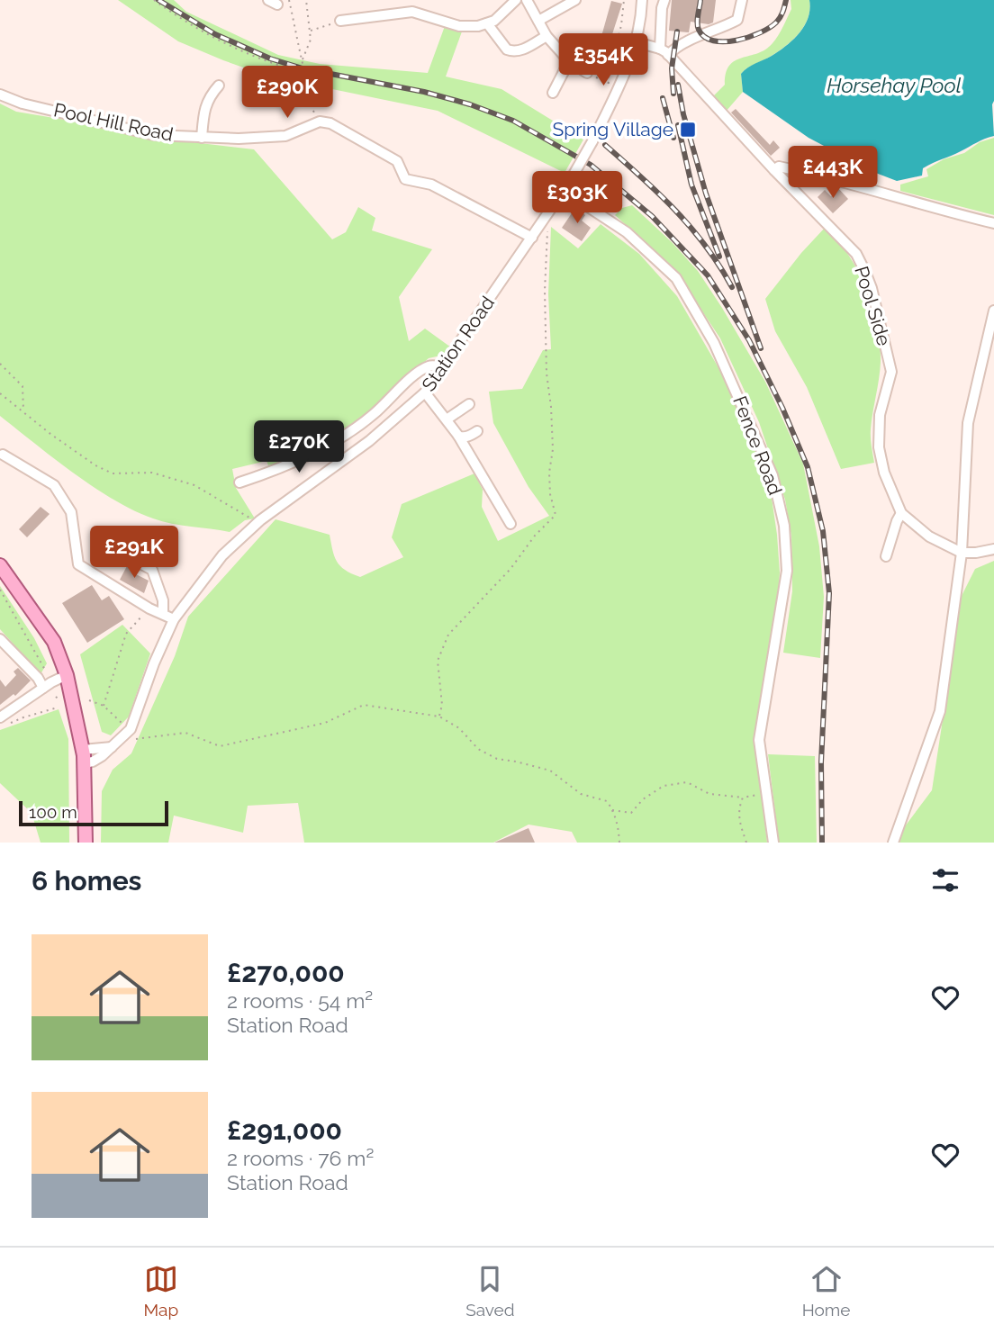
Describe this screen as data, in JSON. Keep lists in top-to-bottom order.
{
  "streets": {
    "street": [
      "Pool Hill Road",
      "Pool Side",
      "Station Road",
      "Fence Road"
    ]
  },
  "crossings": [
    ["Station Road", "Fence Road"]
  ],
  "water": ["Horsehay Pool"],
  "places": {
    "transit": ["Spring Village"]
  },
  "scale_bar": "100 m",
  "page": {
    "price": [
      "£354K",
      "£290K",
      "£443K",
      "£303K",
      "£270K",
      "£291K"
    ],
    "scale": "100 m",
    "heading": "6 homes",
    "list": [
      {
        "name": "£270,000",
        "note": "2 rooms · 54 m² · Station Road"
      },
      {
        "name": "£291,000",
        "note": "2 rooms · 76 m² · Station Road"
      }
    ],
    "tabs": ["Map", "Saved", "Home"]
  }
}
